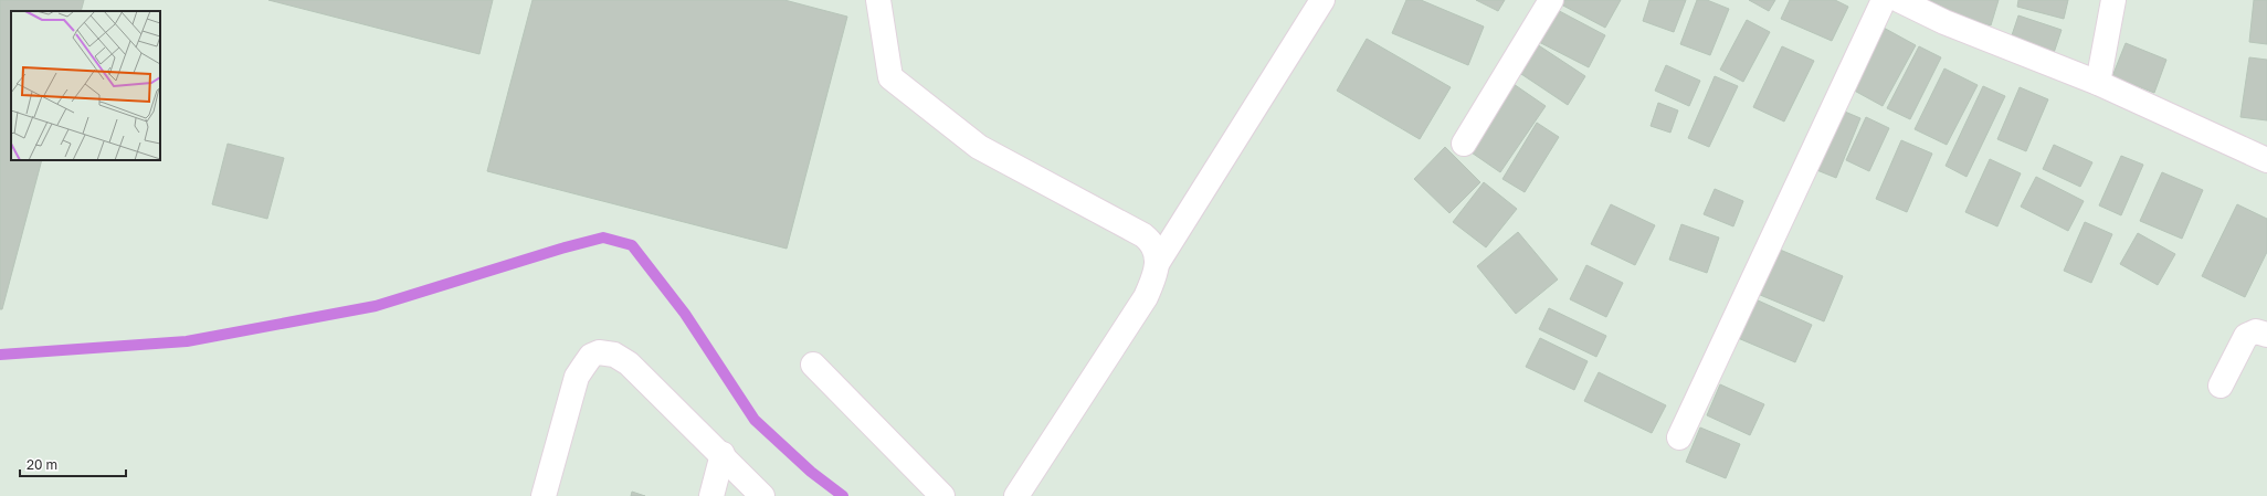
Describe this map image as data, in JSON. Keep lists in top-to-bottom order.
{
  "scale_bar": "20 m"
}
